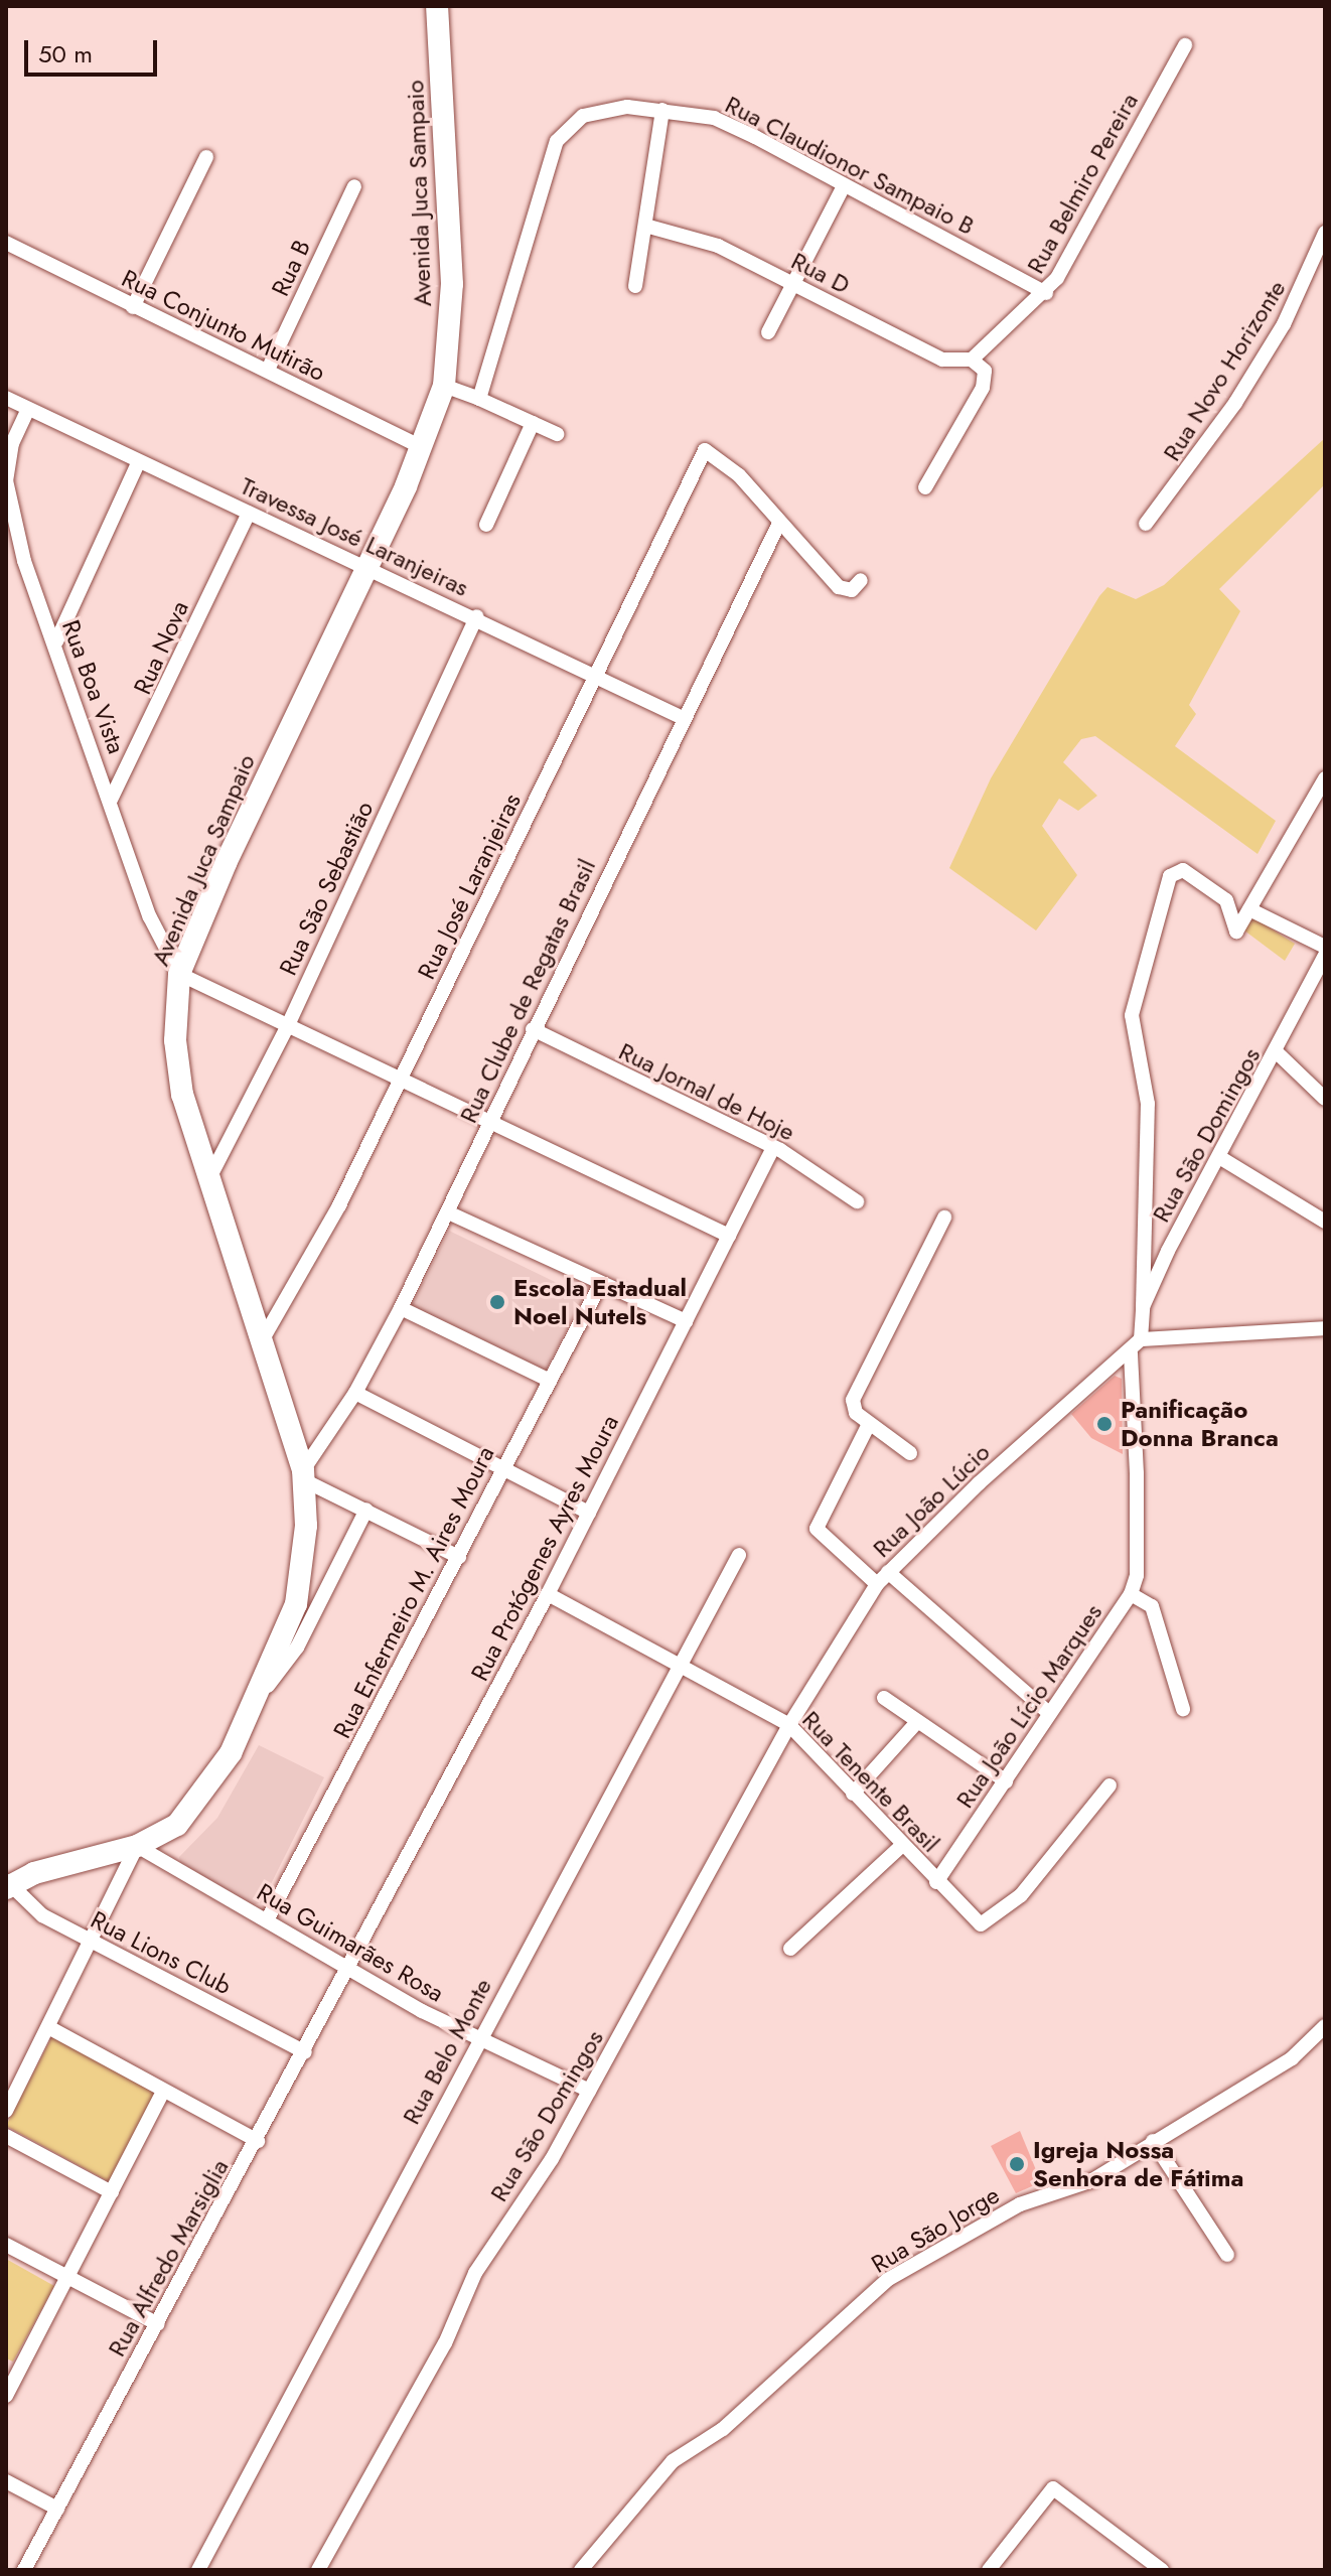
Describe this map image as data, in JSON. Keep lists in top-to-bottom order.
{
  "streets": {
    "main road": ["Avenida Juca Sampaio"],
    "street": [
      "Rua Claudionor Sampaio B",
      "Rua Belmiro Pereira",
      "Rua B",
      "Rua D",
      "Rua Conjunto Mutirão",
      "Rua Novo Horizonte",
      "Travessa José Laranjeiras",
      "Rua Nova",
      "Rua Boa Vista",
      "Rua José Laranjeiras",
      "Rua São Sebastião",
      "Rua Clube de Regatas Brasil",
      "Rua Jornal de Hoje",
      "Rua São Domingos",
      "Rua João Lúcio",
      "Rua Protógenes Ayres Moura",
      "Rua Enfermeiro M. Aires Moura",
      "Rua João Lício Marques",
      "Rua Tenente Brasil",
      "Rua Guimarães Rosa",
      "Rua Lions Club",
      "Rua Belo Monte",
      "Rua São Jorge",
      "Rua Alfredo Marsiglia"
    ]
  },
  "crossings": [
    ["Rua Claudionor Sampaio B", "Rua Belmiro Pereira"],
    ["Rua Belmiro Pereira", "Rua D"],
    ["Avenida Juca Sampaio", "Rua Conjunto Mutirão"],
    ["Avenida Juca Sampaio", "Travessa José Laranjeiras"],
    ["Avenida Juca Sampaio", "Rua Boa Vista"],
    ["Avenida Juca Sampaio", "Rua José Laranjeiras"],
    ["Avenida Juca Sampaio", "Rua São Sebastião"],
    ["Avenida Juca Sampaio", "Rua Clube de Regatas Brasil"],
    ["Avenida Juca Sampaio", "Rua Guimarães Rosa"],
    ["Avenida Juca Sampaio", "Rua Lions Club"],
    ["Rua B", "Rua Conjunto Mutirão"],
    ["Travessa José Laranjeiras", "Rua Nova"],
    ["Travessa José Laranjeiras", "Rua Boa Vista"],
    ["Travessa José Laranjeiras", "Rua José Laranjeiras"],
    ["Travessa José Laranjeiras", "Rua São Sebastião"],
    ["Travessa José Laranjeiras", "Rua Clube de Regatas Brasil"],
    ["Rua Nova", "Rua Boa Vista"],
    ["Rua José Laranjeiras", "Rua Clube de Regatas Brasil"],
    ["Rua Clube de Regatas Brasil", "Rua Jornal de Hoje"],
    ["Rua Jornal de Hoje", "Rua Protógenes Ayres Moura"],
    ["Rua São Domingos", "Rua João Lúcio"],
    ["Rua São Domingos", "Rua Tenente Brasil"],
    ["Rua São Domingos", "Rua Guimarães Rosa"],
    ["Rua João Lúcio", "Rua Tenente Brasil"],
    ["Rua Protógenes Ayres Moura", "Rua Tenente Brasil"],
    ["Rua Protógenes Ayres Moura", "Rua Guimarães Rosa"],
    ["Rua Protógenes Ayres Moura", "Rua Alfredo Marsiglia"],
    ["Rua Enfermeiro M. Aires Moura", "Rua Guimarães Rosa"],
    ["Rua João Lício Marques", "Rua Tenente Brasil"],
    ["Rua Tenente Brasil", "Rua Belo Monte"],
    ["Rua Guimarães Rosa", "Rua Belo Monte"],
    ["Rua Guimarães Rosa", "Rua Alfredo Marsiglia"],
    ["Rua Lions Club", "Rua Alfredo Marsiglia"]
  ],
  "places": ["Escola Estadual Noel Nutels", "Panificação Donna Branca", "Igreja Nossa Senhora de Fátima"],
  "scale_bar": "50 m"
}
